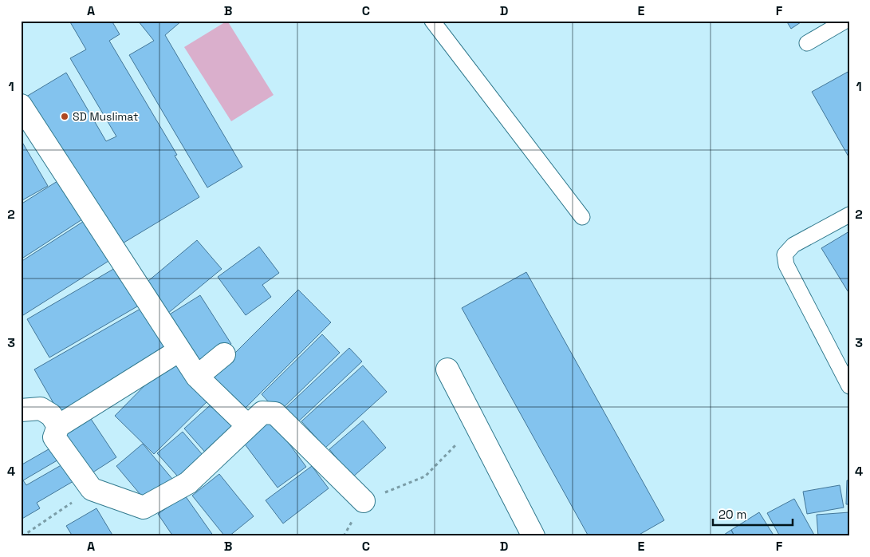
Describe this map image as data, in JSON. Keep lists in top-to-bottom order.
{
  "places": ["SD Muslimat"],
  "scale_bar": "20 m",
  "grid": {
    "columns": [
      "A",
      "B",
      "C",
      "D",
      "E",
      "F"
    ],
    "rows": [
      "1",
      "2",
      "3",
      "4"
    ]
  }
}
